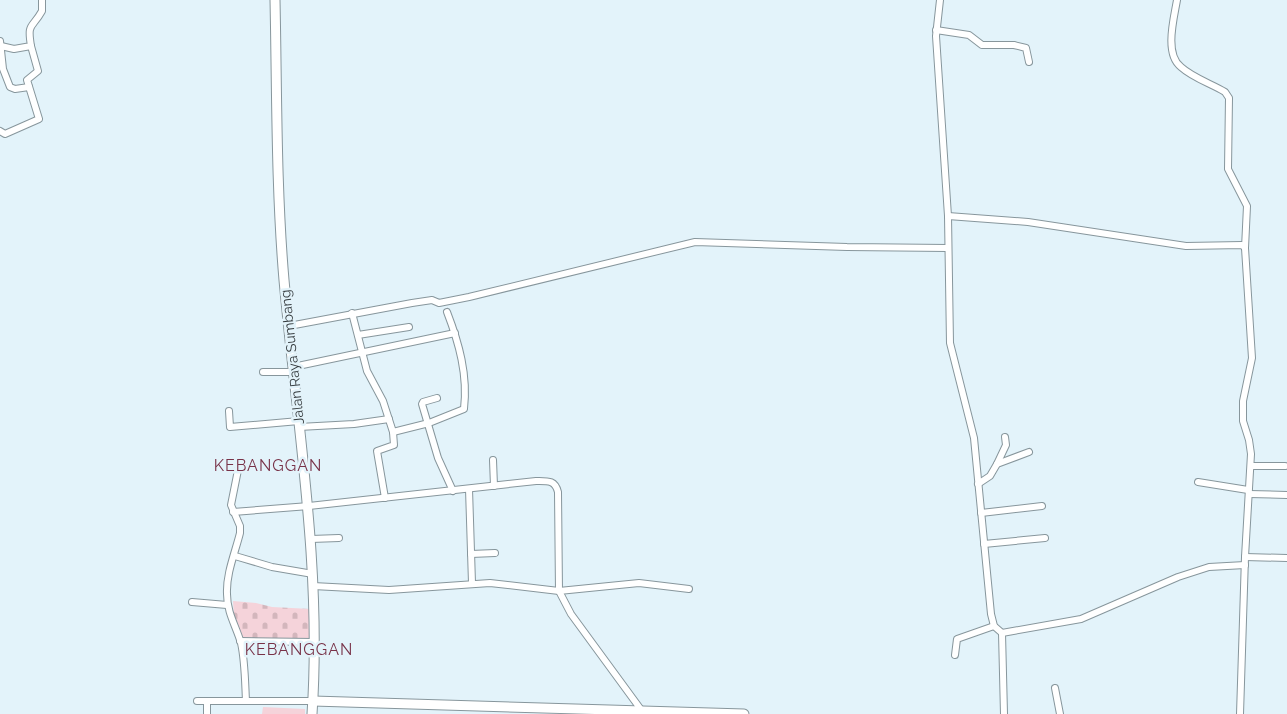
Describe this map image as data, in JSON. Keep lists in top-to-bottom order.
{
  "streets": {
    "street": ["Jalan Raya Sumbang"]
  },
  "districts": ["KEBANGGAN", "KEBANGGAN"]
}
